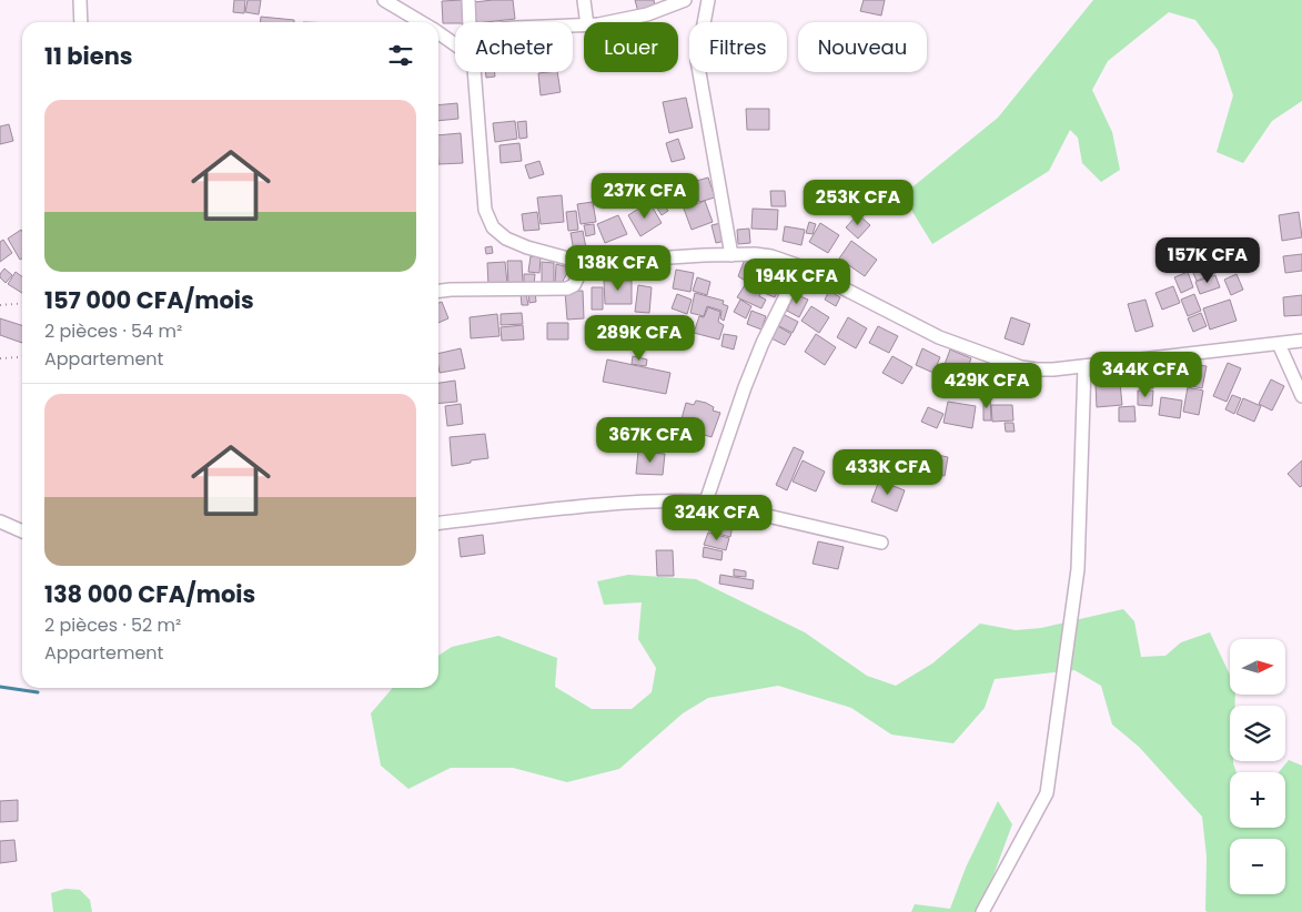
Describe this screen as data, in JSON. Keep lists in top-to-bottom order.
{
  "north": "right",
  "page": {
    "chip": [
      "Acheter",
      "Louer",
      "Filtres",
      "Nouveau"
    ],
    "heading": "11 biens",
    "list": [
      {
        "name": "157 000 CFA/mois",
        "note": "2 pièces · 54 m² · Appartement"
      },
      {
        "name": "138 000 CFA/mois",
        "note": "2 pièces · 52 m² · Appartement"
      }
    ],
    "price": [
      "237K CFA",
      "253K CFA",
      "157K CFA",
      "138K CFA",
      "194K CFA",
      "289K CFA",
      "344K CFA",
      "429K CFA",
      "367K CFA",
      "433K CFA",
      "324K CFA"
    ],
    "map_buttons": ["+", "−"]
  }
}
